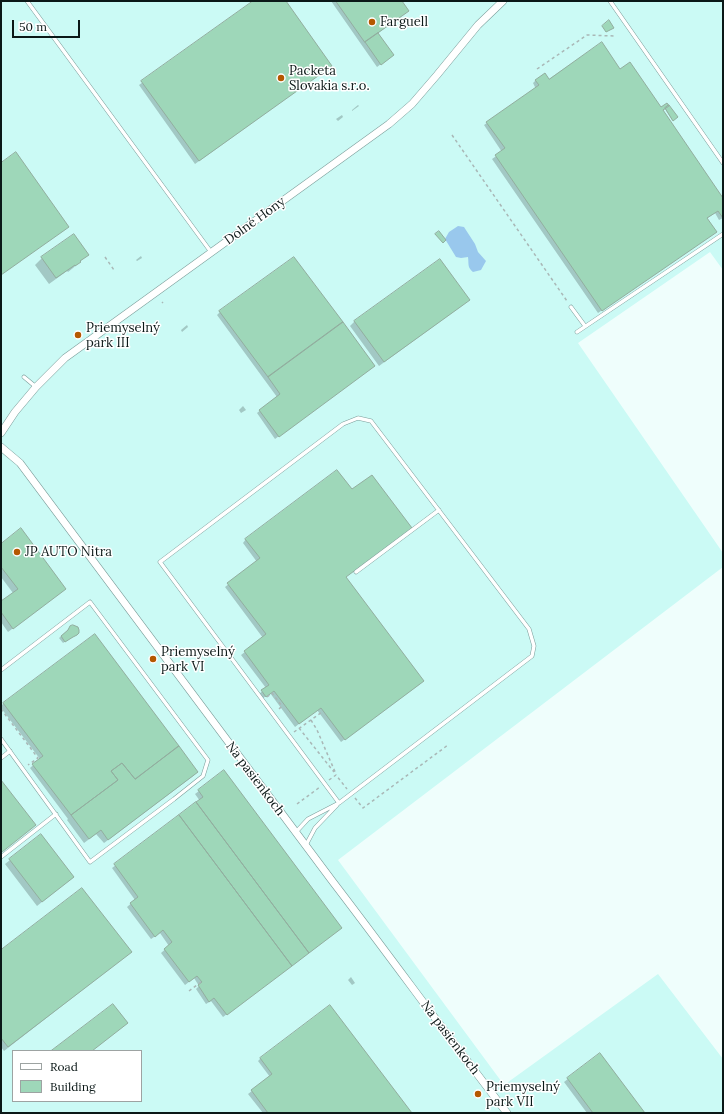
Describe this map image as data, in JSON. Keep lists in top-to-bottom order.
{
  "streets": {
    "street": ["Dolné Hony", "Na pasienkoch"]
  },
  "places": [
    "Farguell",
    "Packeta Slovakia s.r.o.",
    "Priemyselný park III",
    "JP AUTO Nitra",
    "Priemyselný park VI",
    "Priemyselný park VII"
  ],
  "legend": ["Road", "Building"],
  "scale_bar": "50 m"
}
